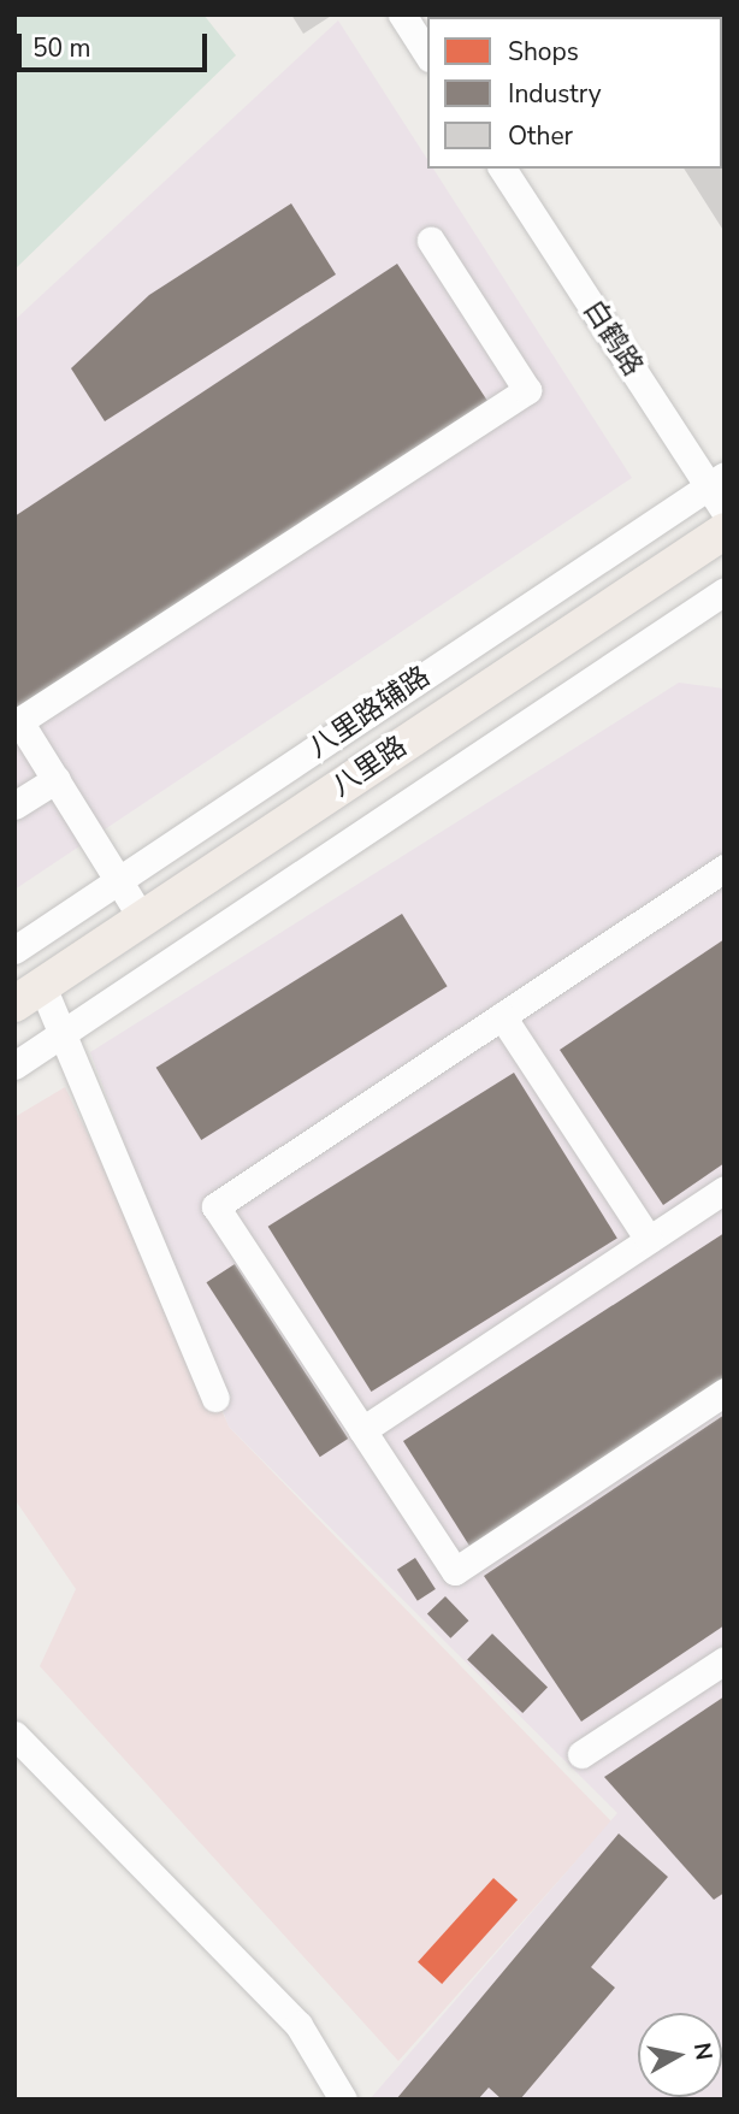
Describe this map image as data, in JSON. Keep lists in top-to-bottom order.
{
  "streets": {
    "main road": ["八里路"],
    "street": ["白鹤路", "八里路辅路"]
  },
  "crossings": [
    ["白鹤路", "八里路辅路"]
  ],
  "legend": ["Shops", "Industry", "Other"],
  "scale_bar": "50 m",
  "north": "right"
}
